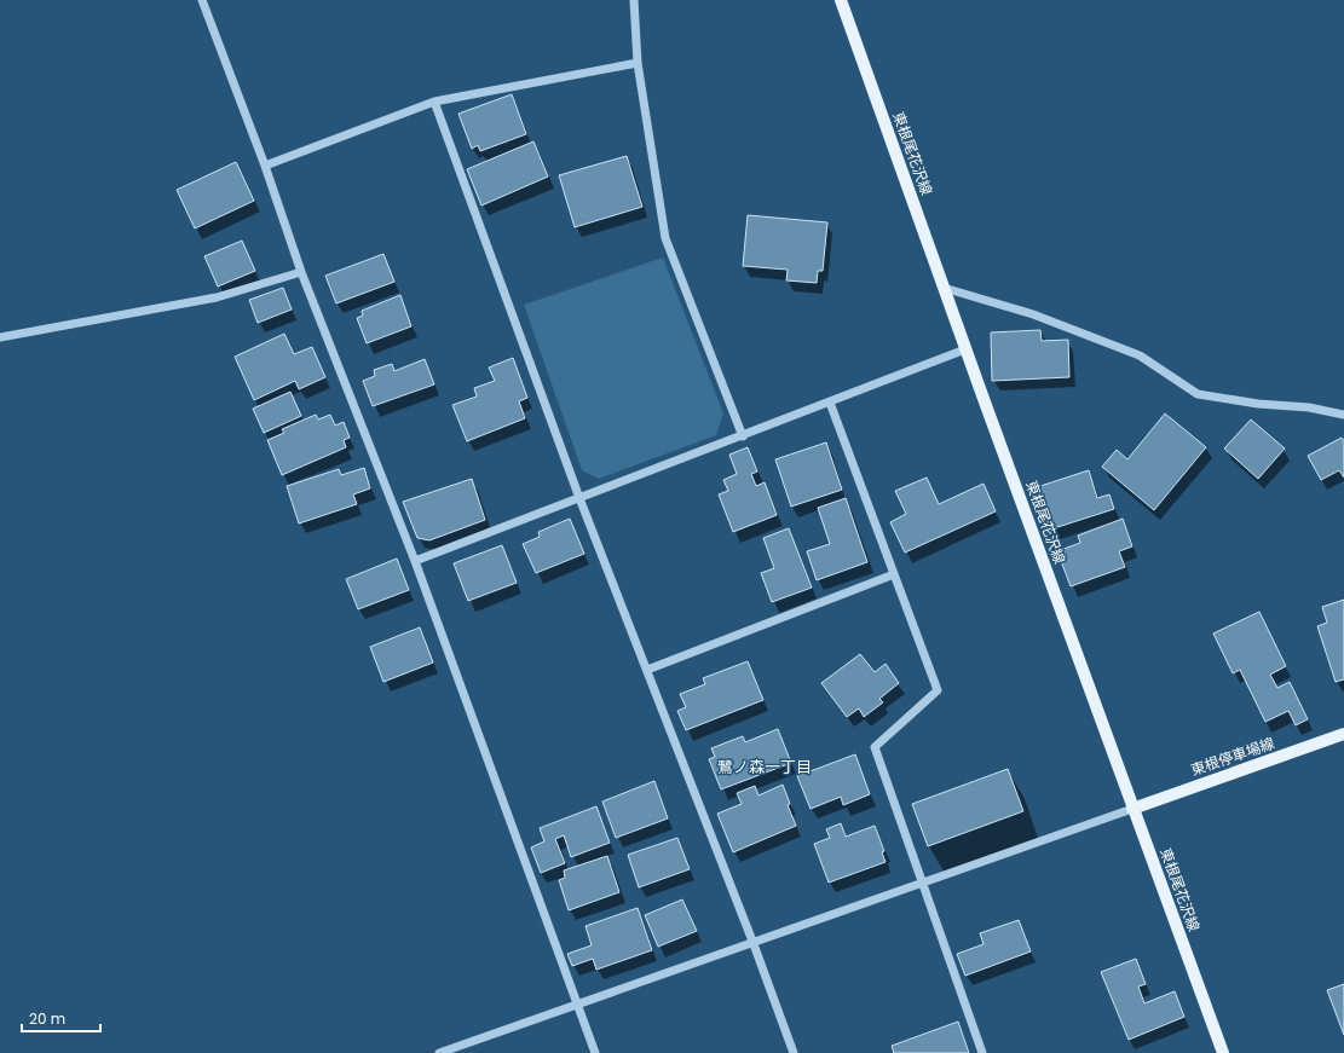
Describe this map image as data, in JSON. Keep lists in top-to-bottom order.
{
  "streets": {
    "main road": ["東根尾花沢線", "東根停車場線"]
  },
  "crossings": [
    ["東根尾花沢線", "東根停車場線"]
  ],
  "districts": ["鷺ノ森一丁目"],
  "scale_bar": "20 m"
}
